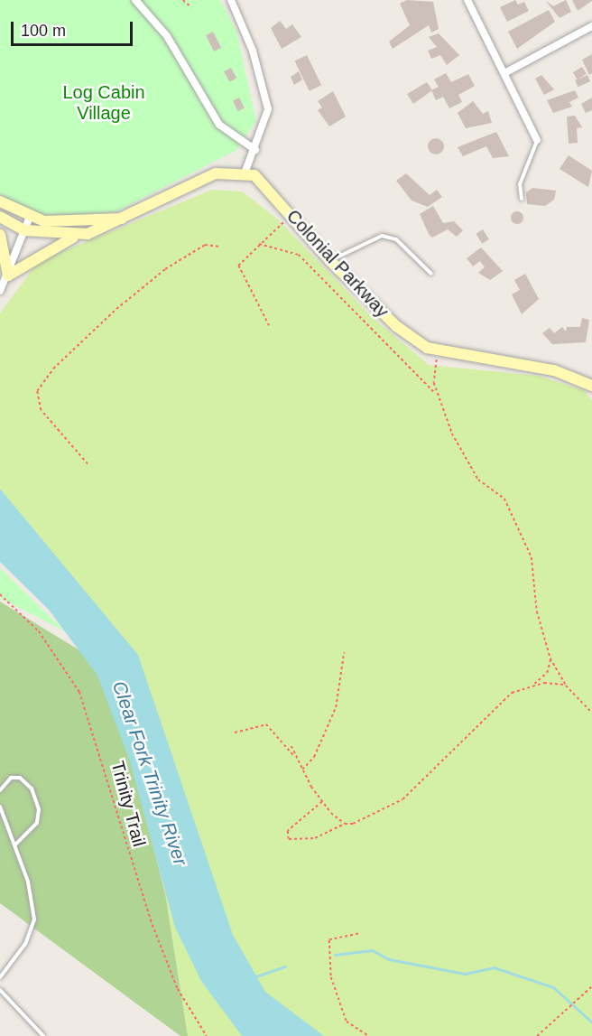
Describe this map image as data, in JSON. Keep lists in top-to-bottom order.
{
  "streets": {
    "street": ["Colonial Parkway"],
    "path": ["Trinity Trail"]
  },
  "water": ["Clear Fork Trinity River"],
  "parks": ["Log Cabin Village"],
  "scale_bar": "100 m"
}
